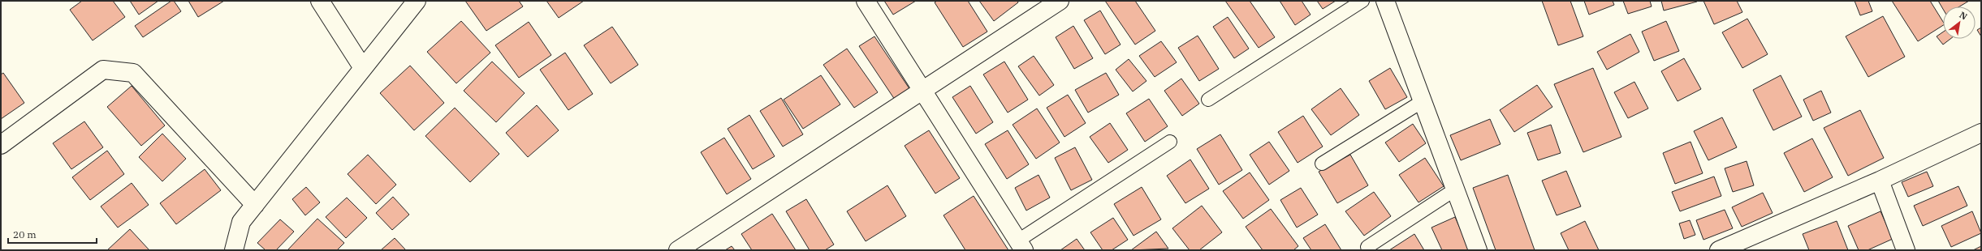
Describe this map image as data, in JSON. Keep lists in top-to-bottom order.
{
  "scale_bar": "20 m",
  "north": "top right"
}
